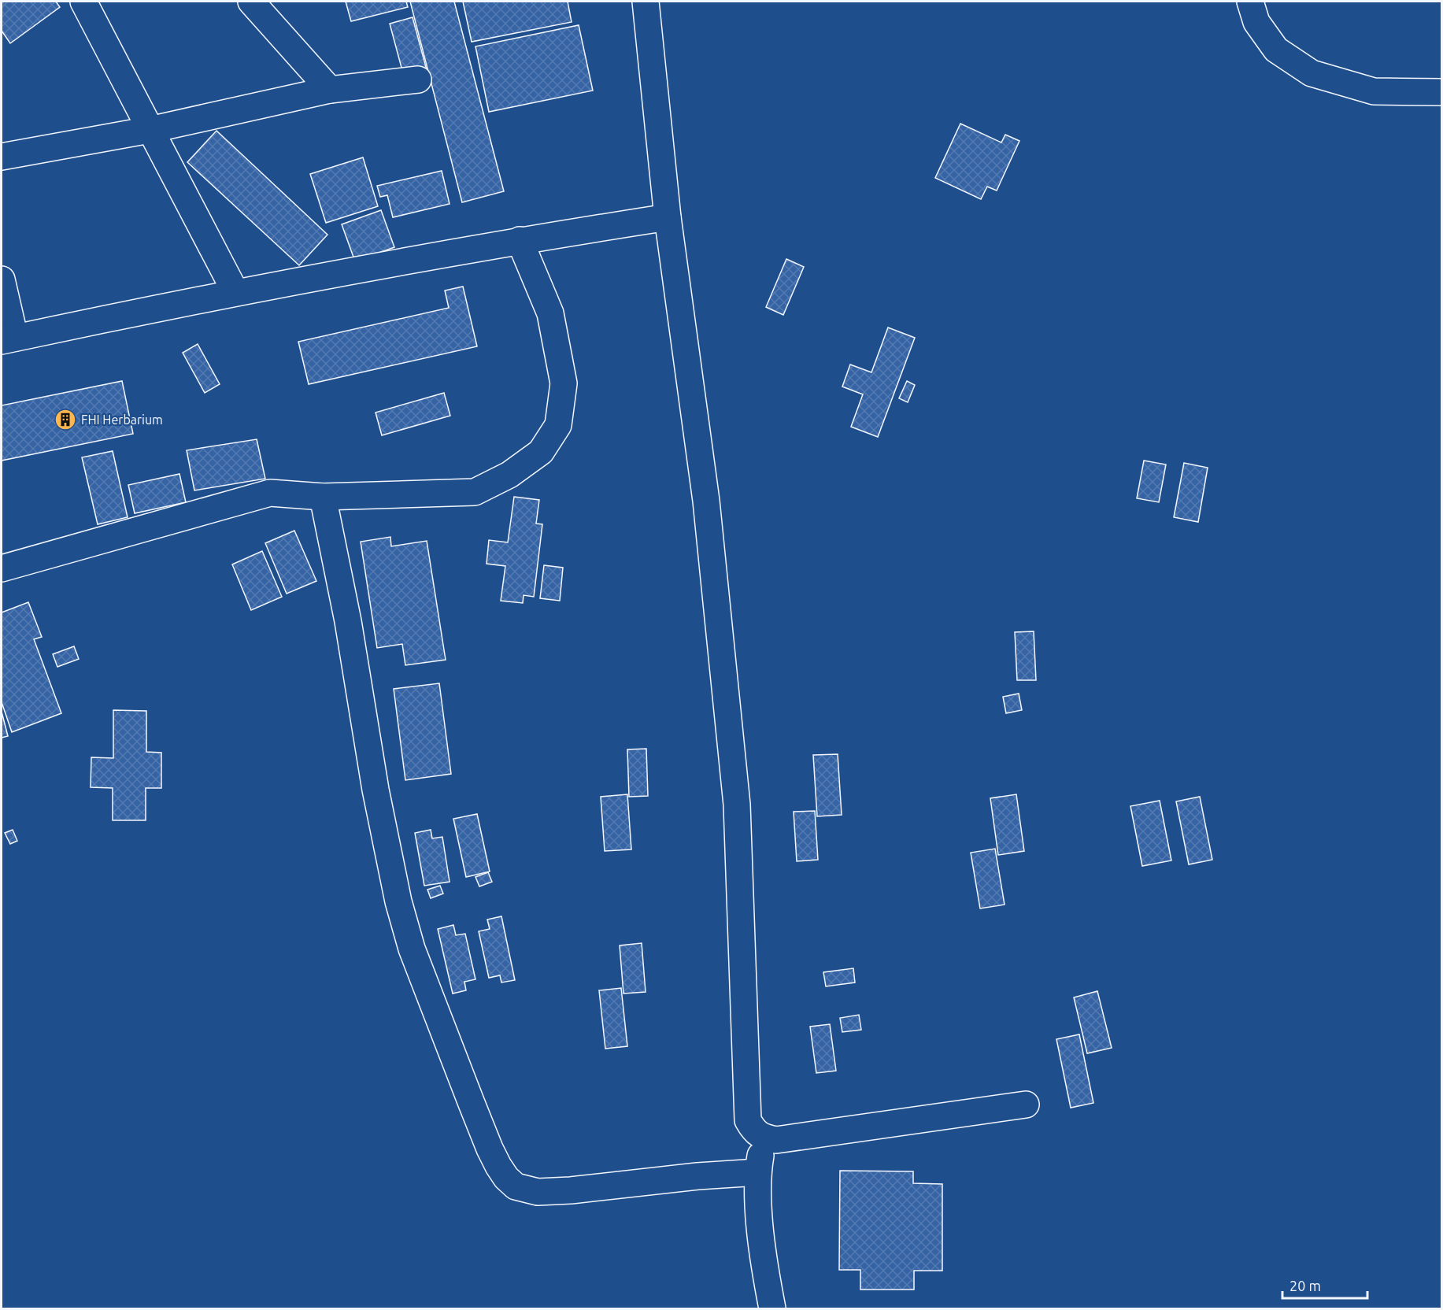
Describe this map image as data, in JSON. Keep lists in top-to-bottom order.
{
  "places": {
    "building": ["FHI Herbarium"]
  },
  "scale_bar": "20 m"
}
